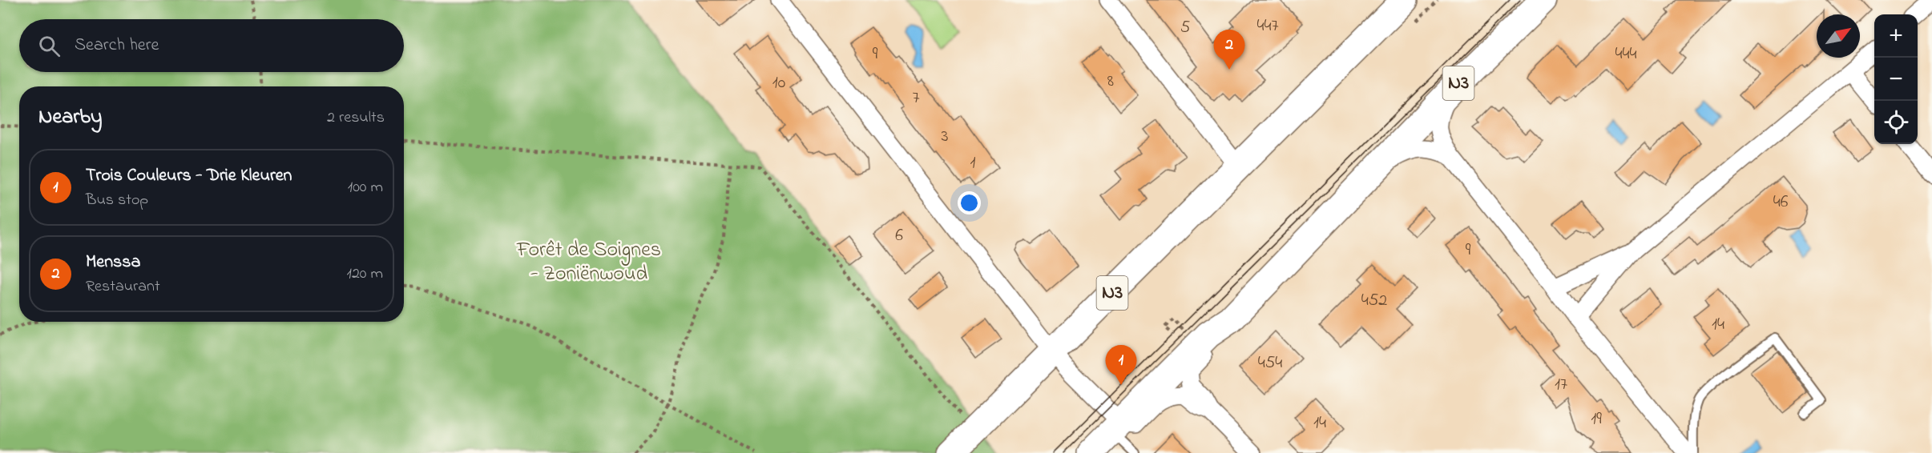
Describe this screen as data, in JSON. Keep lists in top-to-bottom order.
{
  "streets": {
    "main road": ["N3"]
  },
  "parks": ["Forêt de Soignes - Zoniënwoud"],
  "house_numbers": [
    "447",
    "5",
    "9",
    "444",
    "8",
    "10",
    "7",
    "3",
    "1",
    "46",
    "6",
    "9",
    "452",
    "14",
    "454",
    "17",
    "19",
    "14"
  ],
  "north": "top right",
  "page": {
    "map_buttons": ["+", "−"],
    "search": "Search here",
    "pins": ["2", "1"],
    "heading": ["Nearby", "2 results"],
    "list": [
      {
        "mark": "1",
        "name": "Trois Couleurs - Drie Kleuren",
        "note": "Bus stop",
        "value": "100 m"
      },
      {
        "mark": "2",
        "name": "Menssa",
        "note": "Restaurant",
        "value": "120 m"
      }
    ]
  }
}
